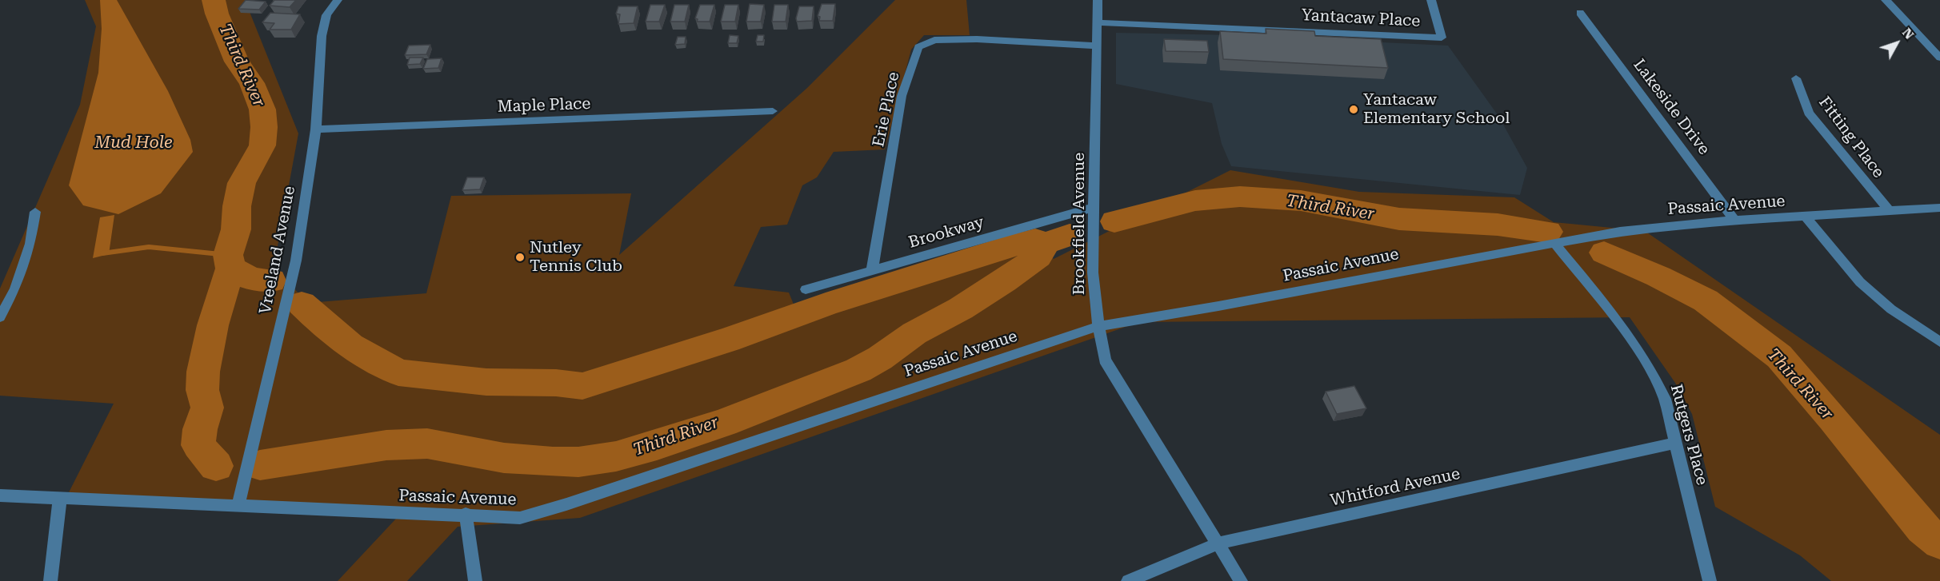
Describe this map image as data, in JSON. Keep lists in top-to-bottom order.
{
  "streets": {
    "street": [
      "Yantacaw Place",
      "Maple Place",
      "Lakeside Drive",
      "Erie Place",
      "Fitting Place",
      "Passaic Avenue",
      "Brookfield Avenue",
      "Brookway",
      "Vreeland Avenue",
      "Rutgers Place",
      "Whitford Avenue"
    ]
  },
  "crossings": [
    ["Yantacaw Place", "Brookfield Avenue"],
    ["Maple Place", "Vreeland Avenue"],
    ["Lakeside Drive", "Passaic Avenue"],
    ["Erie Place", "Brookfield Avenue"],
    ["Erie Place", "Brookway"],
    ["Fitting Place", "Passaic Avenue"],
    ["Passaic Avenue", "Brookfield Avenue"],
    ["Passaic Avenue", "Vreeland Avenue"],
    ["Passaic Avenue", "Rutgers Place"],
    ["Brookfield Avenue", "Brookway"],
    ["Brookfield Avenue", "Whitford Avenue"],
    ["Rutgers Place", "Whitford Avenue"]
  ],
  "water": ["Third River", "Mud Hole"],
  "places": ["Yantacaw Elementary School", "Nutley Tennis Club"],
  "north": "top right"
}
